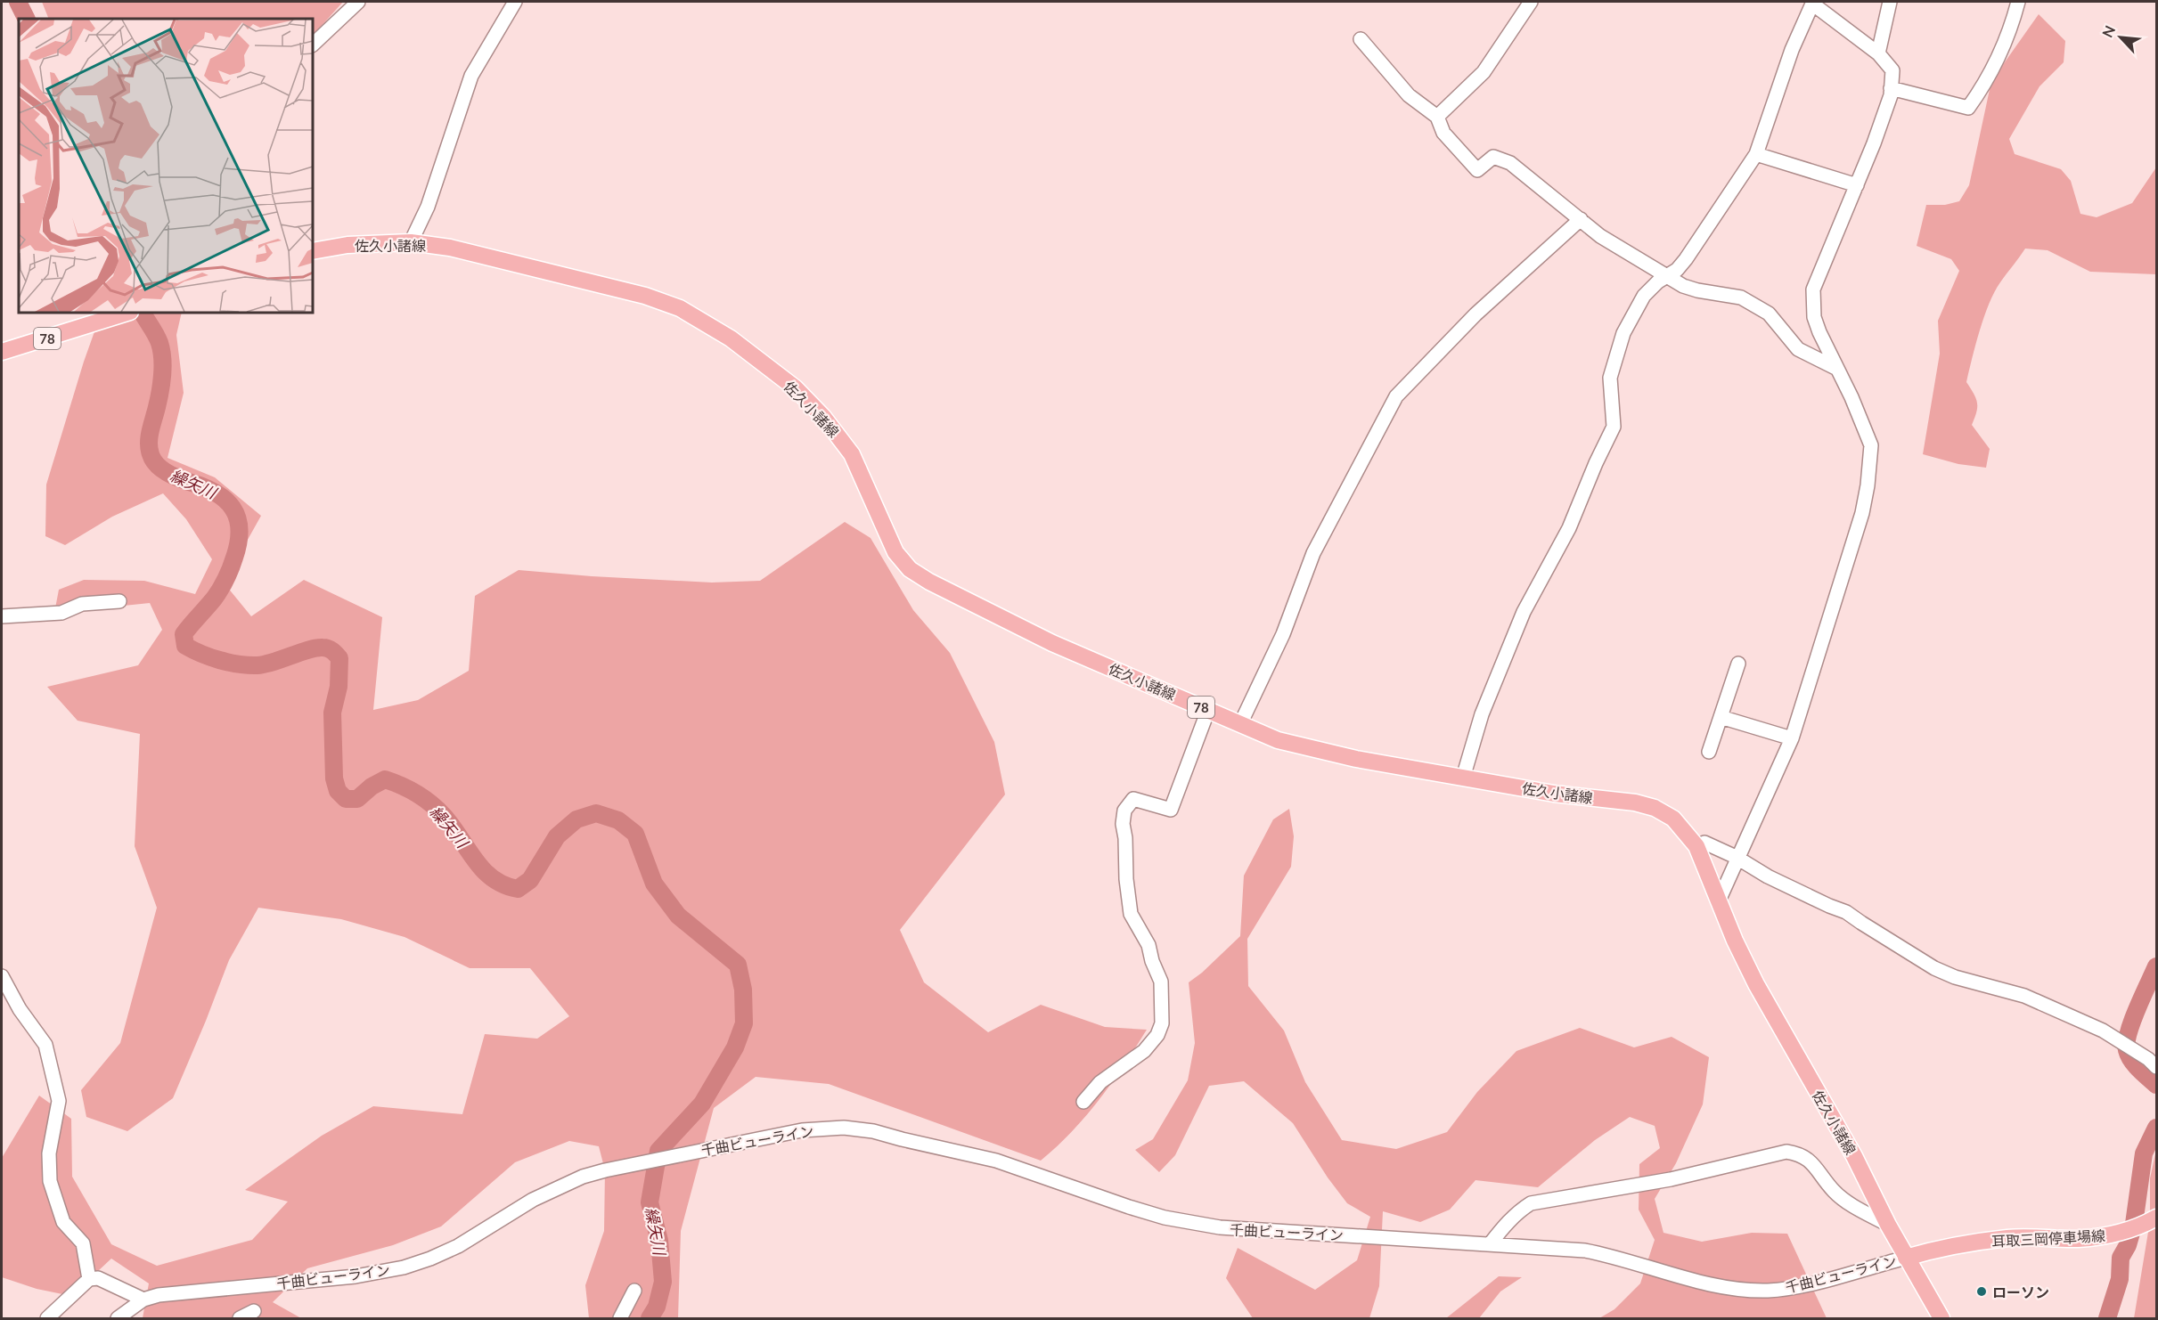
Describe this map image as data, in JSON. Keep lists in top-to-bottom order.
{
  "streets": {
    "main road": ["佐久小諸線", "78", "耳取三岡停車場線"],
    "street": ["千曲ビューライン"]
  },
  "crossings": [
    ["佐久小諸線", "千曲ビューライン"],
    ["佐久小諸線", "耳取三岡停車場線"],
    ["千曲ビューライン", "耳取三岡停車場線"]
  ],
  "water": ["繰矢川"],
  "places": ["ローソン"],
  "north": "top left"
}
